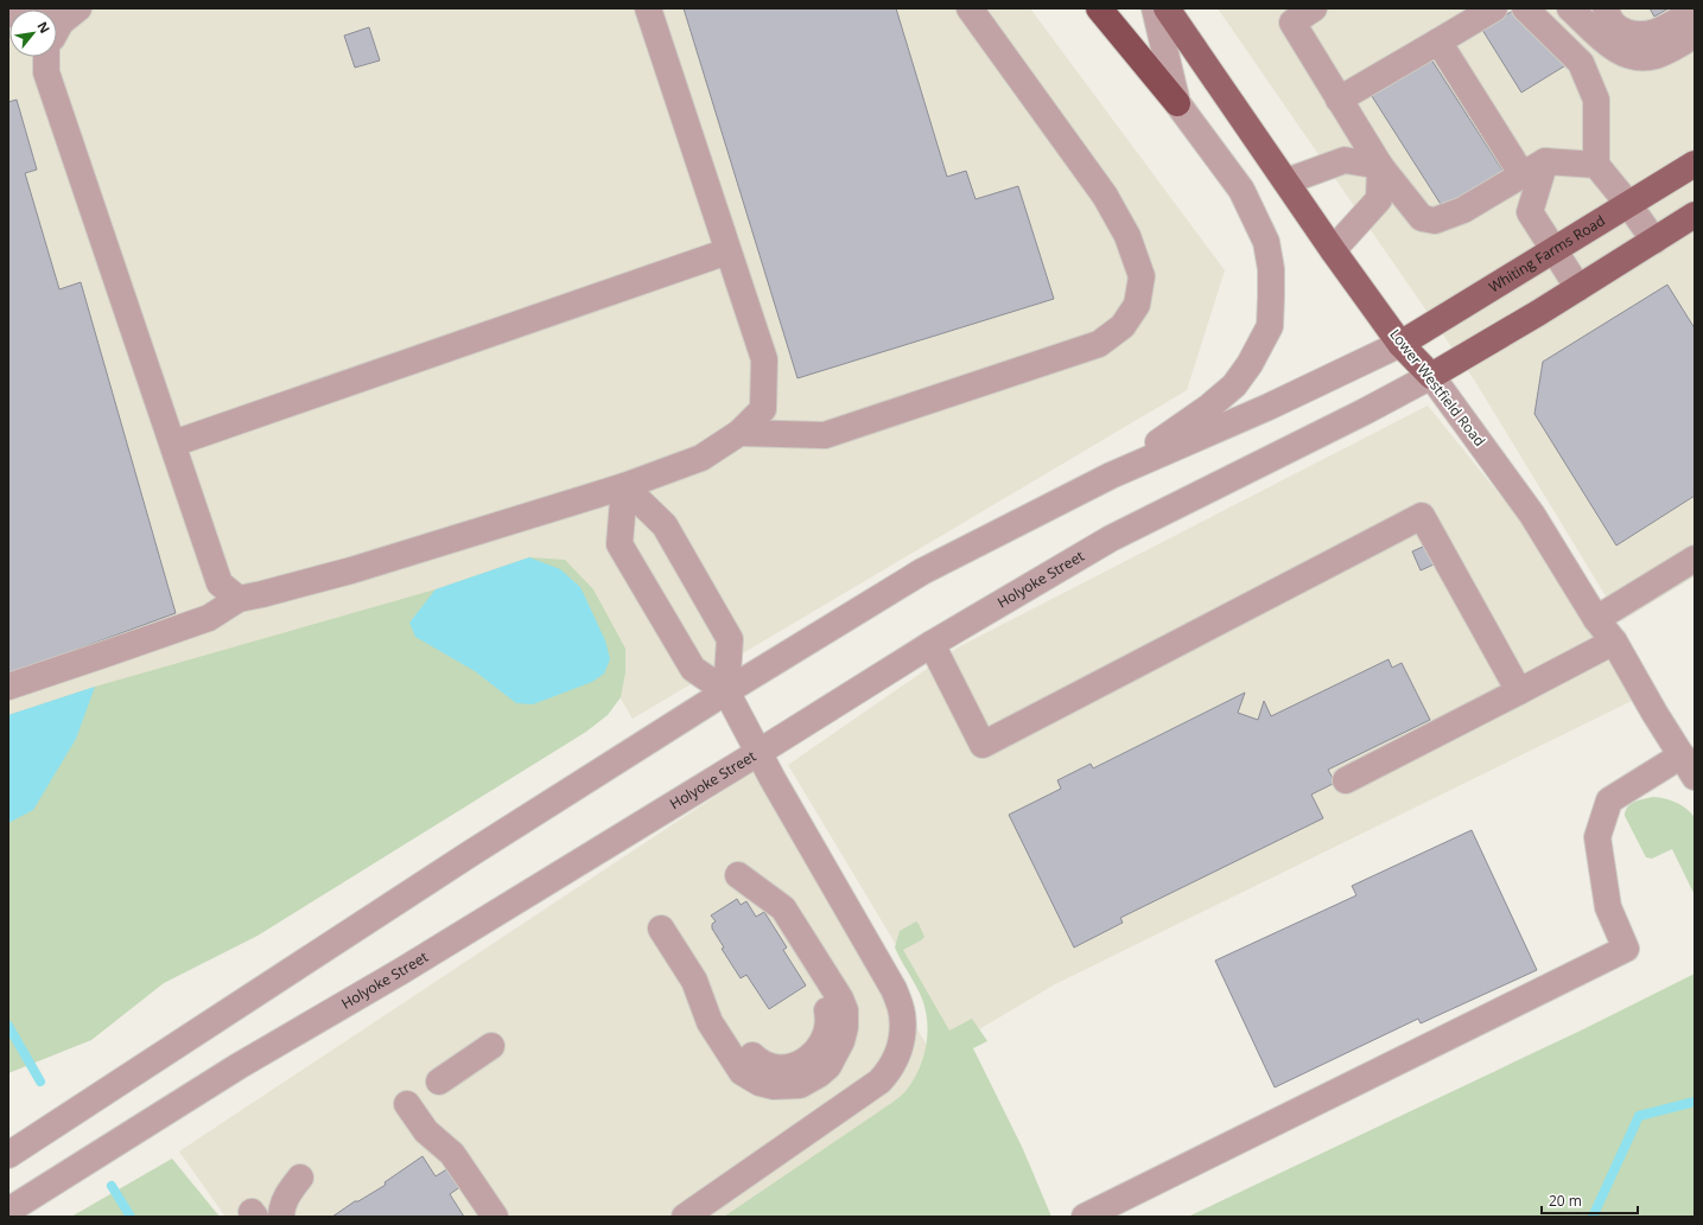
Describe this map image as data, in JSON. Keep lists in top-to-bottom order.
{
  "streets": {
    "main road": ["Whiting Farms Road", "Lower Westfield Road"],
    "street": ["Holyoke Street"]
  },
  "crossings": [
    ["Whiting Farms Road", "Lower Westfield Road"],
    ["Lower Westfield Road", "Holyoke Street"]
  ],
  "scale_bar": "20 m",
  "north": "top right"
}
